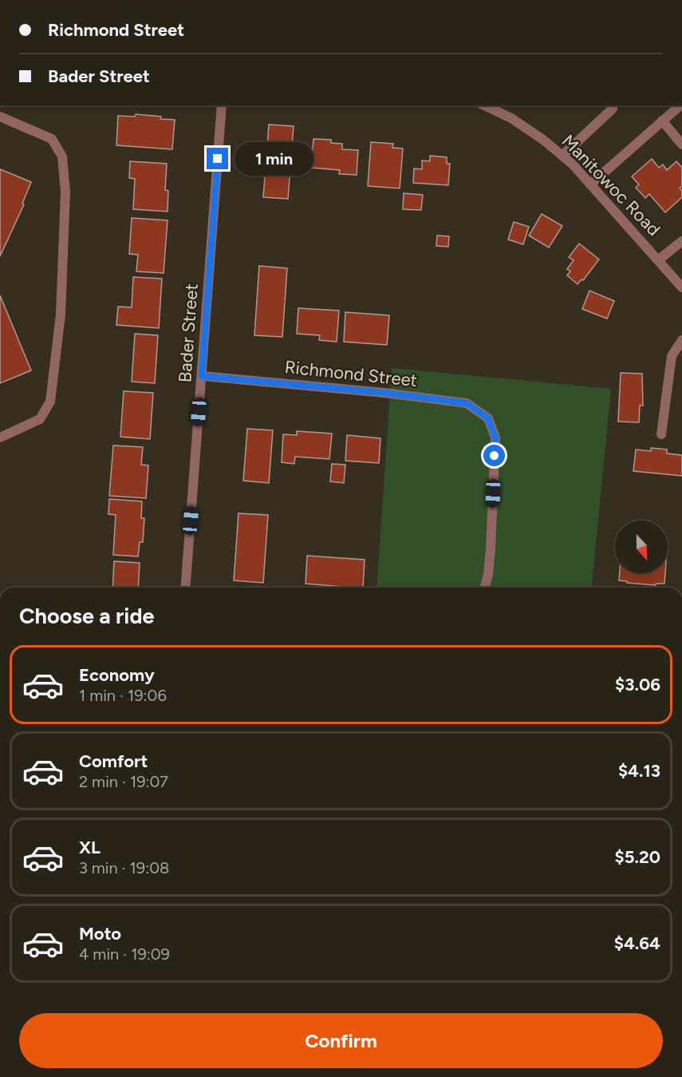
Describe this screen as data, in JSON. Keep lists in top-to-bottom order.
{
  "streets": {
    "street": ["Manitowoc Road", "Bader Street", "Richmond Street"]
  },
  "crossings": [
    ["Bader Street", "Richmond Street"]
  ],
  "north": "bottom",
  "page": {
    "banner": ["Richmond Street", "Bader Street"],
    "bubble": "1 min",
    "heading": "Choose a ride",
    "list": [
      {
        "name": "Economy",
        "note": "1 min · 19:06",
        "value": "$3.06"
      },
      {
        "name": "Comfort",
        "note": "2 min · 19:07",
        "value": "$4.13"
      },
      {
        "name": "XL",
        "note": "3 min · 19:08",
        "value": "$5.20"
      },
      {
        "name": "Moto",
        "note": "4 min · 19:09",
        "value": "$4.64"
      }
    ],
    "buttons": "Confirm"
  }
}
